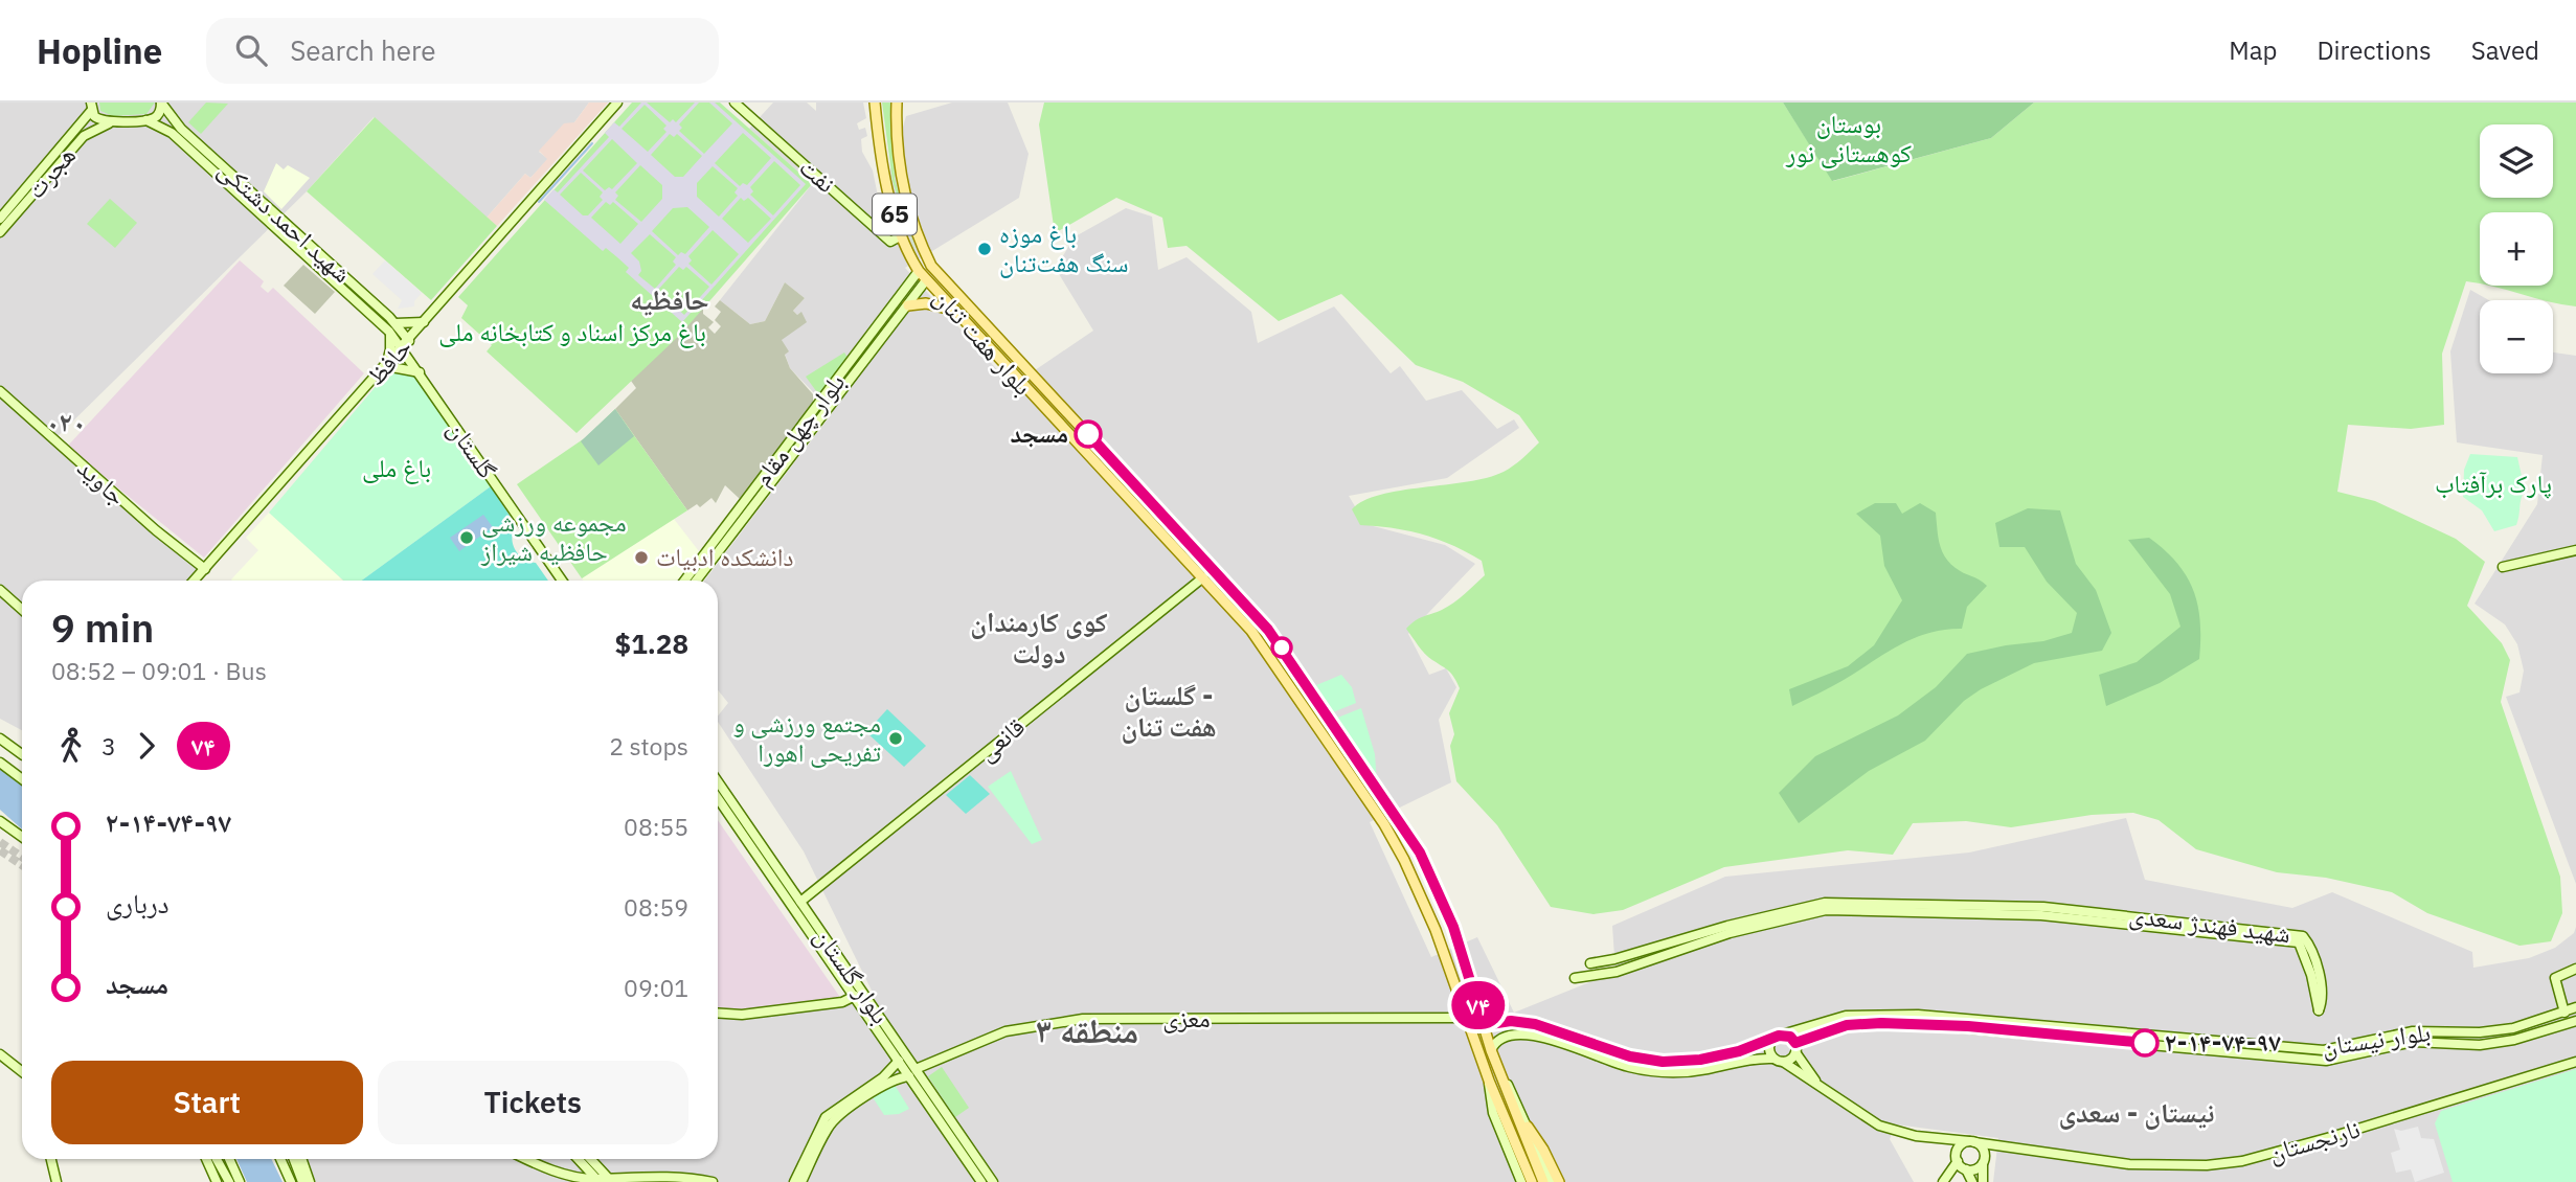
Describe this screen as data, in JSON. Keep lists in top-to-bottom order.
{
  "streets": {
    "main road": [
      "هجرت",
      "نفت",
      "65",
      "شهید احمد دشتکی",
      "بلوار هفت تنان",
      "حافظ",
      "بلوار چهل مقام",
      "گلستان",
      "جاوید",
      "قانعی",
      "شهید فهندژ سعدی",
      "بلوار گلستان",
      "معزی",
      "بلوار نیستان",
      "نارنجستان"
    ]
  },
  "crossings": [
    ["نفت", "بلوار هفت تنان"],
    ["65", "بلوار هفت تنان"],
    ["شهید احمد دشتکی", "حافظ"],
    ["شهید احمد دشتکی", "گلستان"],
    ["بلوار هفت تنان", "بلوار چهل مقام"],
    ["بلوار هفت تنان", "قانعی"],
    ["بلوار هفت تنان", "معزی"],
    ["بلوار هفت تنان", "بلوار نیستان"],
    ["حافظ", "گلستان"],
    ["حافظ", "جاوید"],
    ["قانعی", "بلوار گلستان"],
    ["بلوار گلستان", "معزی"]
  ],
  "districts": [
    "حافظیه",
    "۰۲۰",
    "کوی کارمندان دولت",
    "گلستان - هفت تنان",
    "منطقه ۳",
    "نیستان - سعدی"
  ],
  "parks": [
    "بوستان کوهستانی نور",
    "باغ مرکز اسناد و کتابخانه ملی",
    "باغ ملی",
    "پارک برآفتاب"
  ],
  "places": [
    "باغ‌ موزه سنگ هفت‌تنان",
    "مسجد",
    "مجموعه ورزشی حافظیه شیراز",
    "دانشکده ادبیات",
    "مجتمع ورزشی و تفریحی اهورا",
    "۲-۱۴-۷۴-۹۷"
  ],
  "lines": ["bus line ۷۴"],
  "page": {
    "header": "Hopline",
    "search": "Search here",
    "nav": ["Map", "Directions", "Saved"],
    "on_map": "۷۴",
    "map_buttons": ["+", "−"],
    "heading": ["9 min", "08:52 – 09:01 · Bus", "$1.28"],
    "legs": ["3", "۷۴", "2 stops"],
    "list": [
      {
        "name": "۲-۱۴-۷۴-۹۷",
        "value": "08:55"
      },
      {
        "name": "درباری",
        "value": "08:59"
      },
      {
        "name": "مسجد",
        "value": "09:01"
      }
    ],
    "buttons": ["Start", "Tickets"]
  }
}
